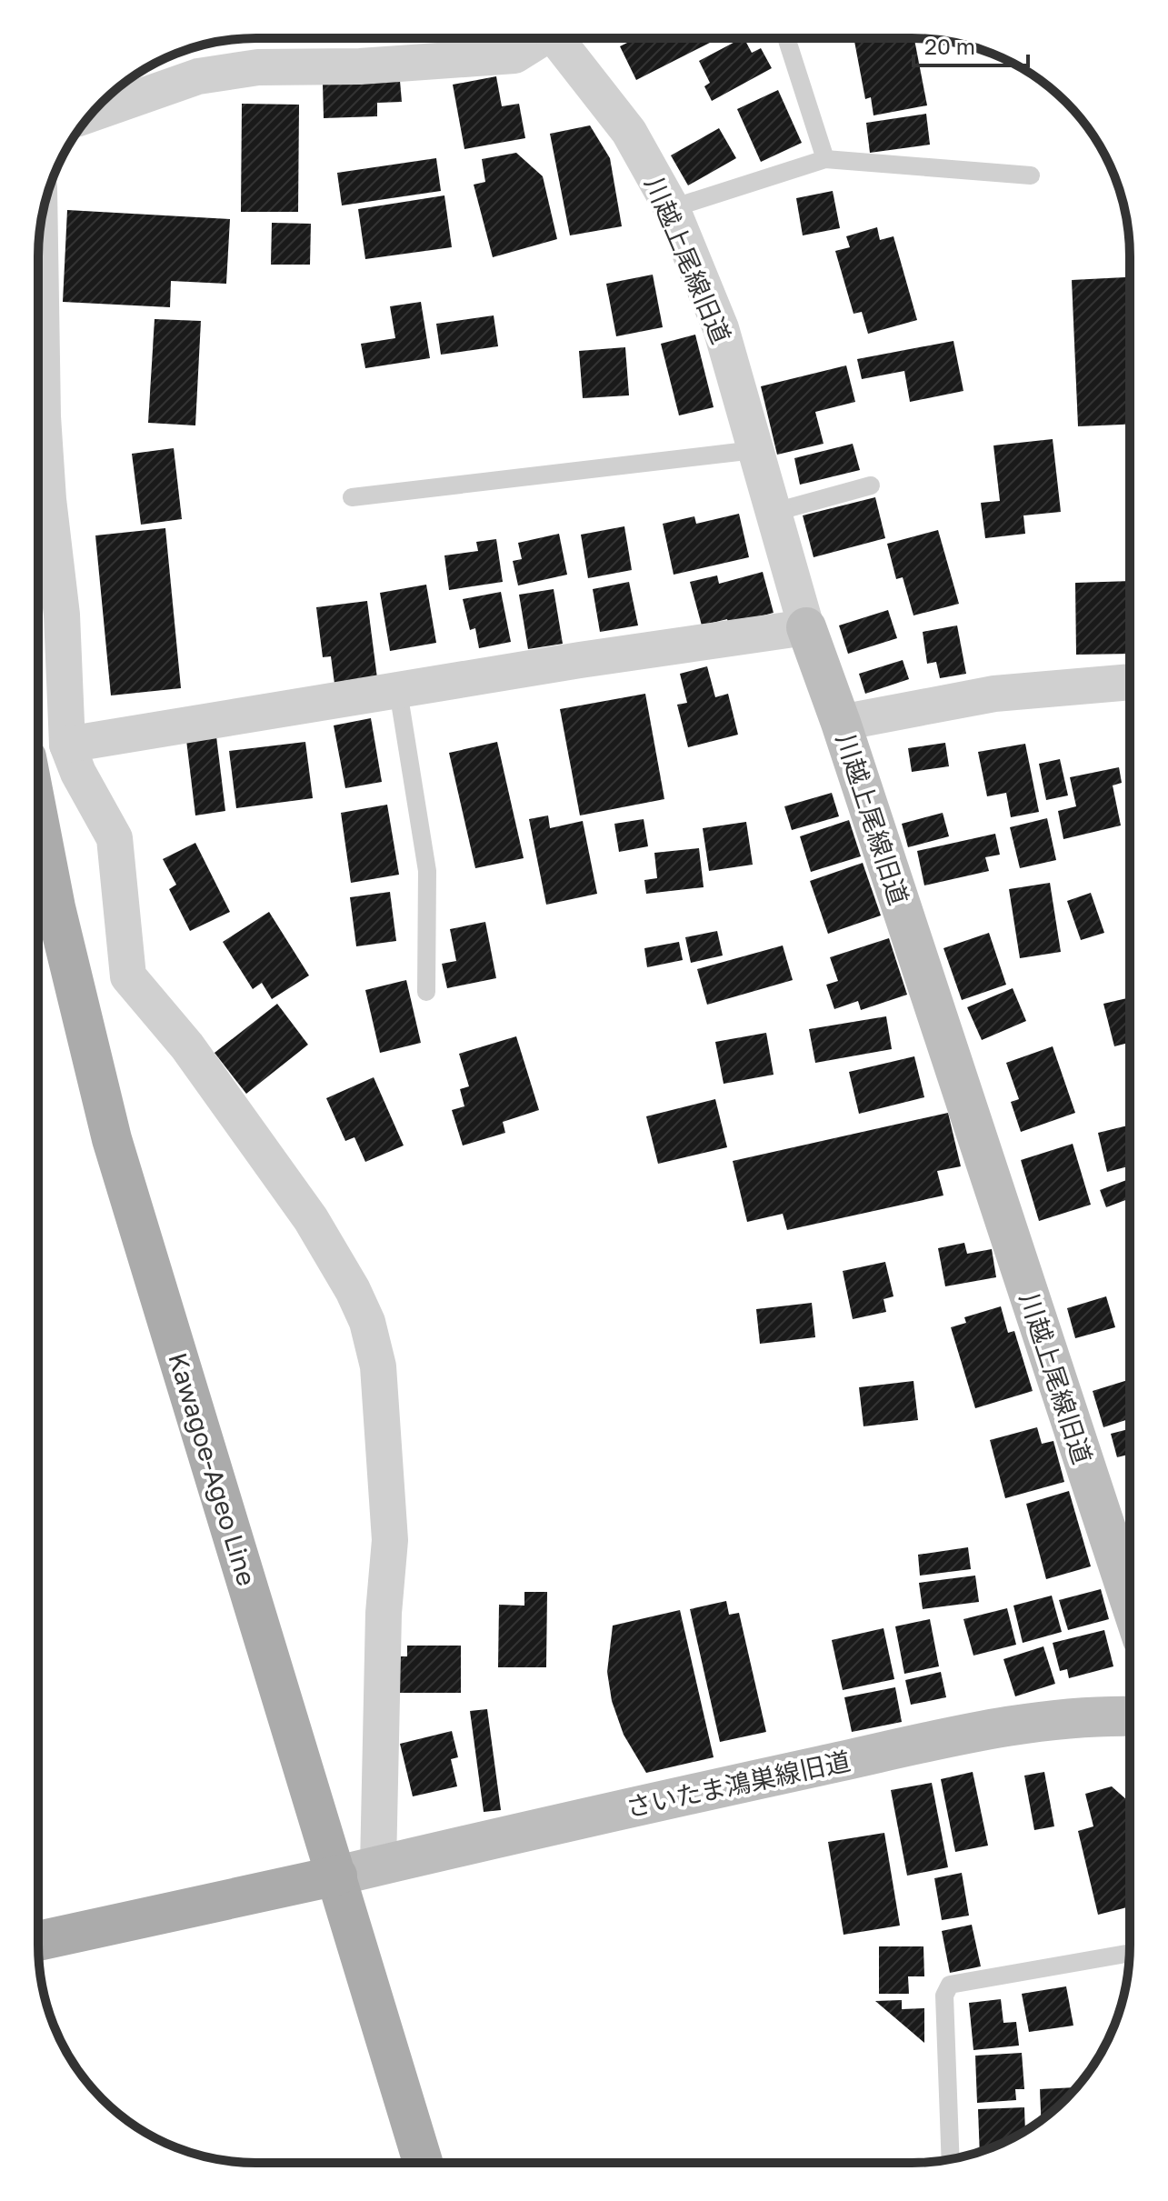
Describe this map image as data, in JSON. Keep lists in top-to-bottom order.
{
  "streets": {
    "main road": ["Kawagoe-Ageo Line"],
    "street": ["川越上尾線旧道", "さいたま鴻巣線旧道"]
  },
  "crossings": [
    ["Kawagoe-Ageo Line", "さいたま鴻巣線旧道"]
  ],
  "scale_bar": "20 m"
}
